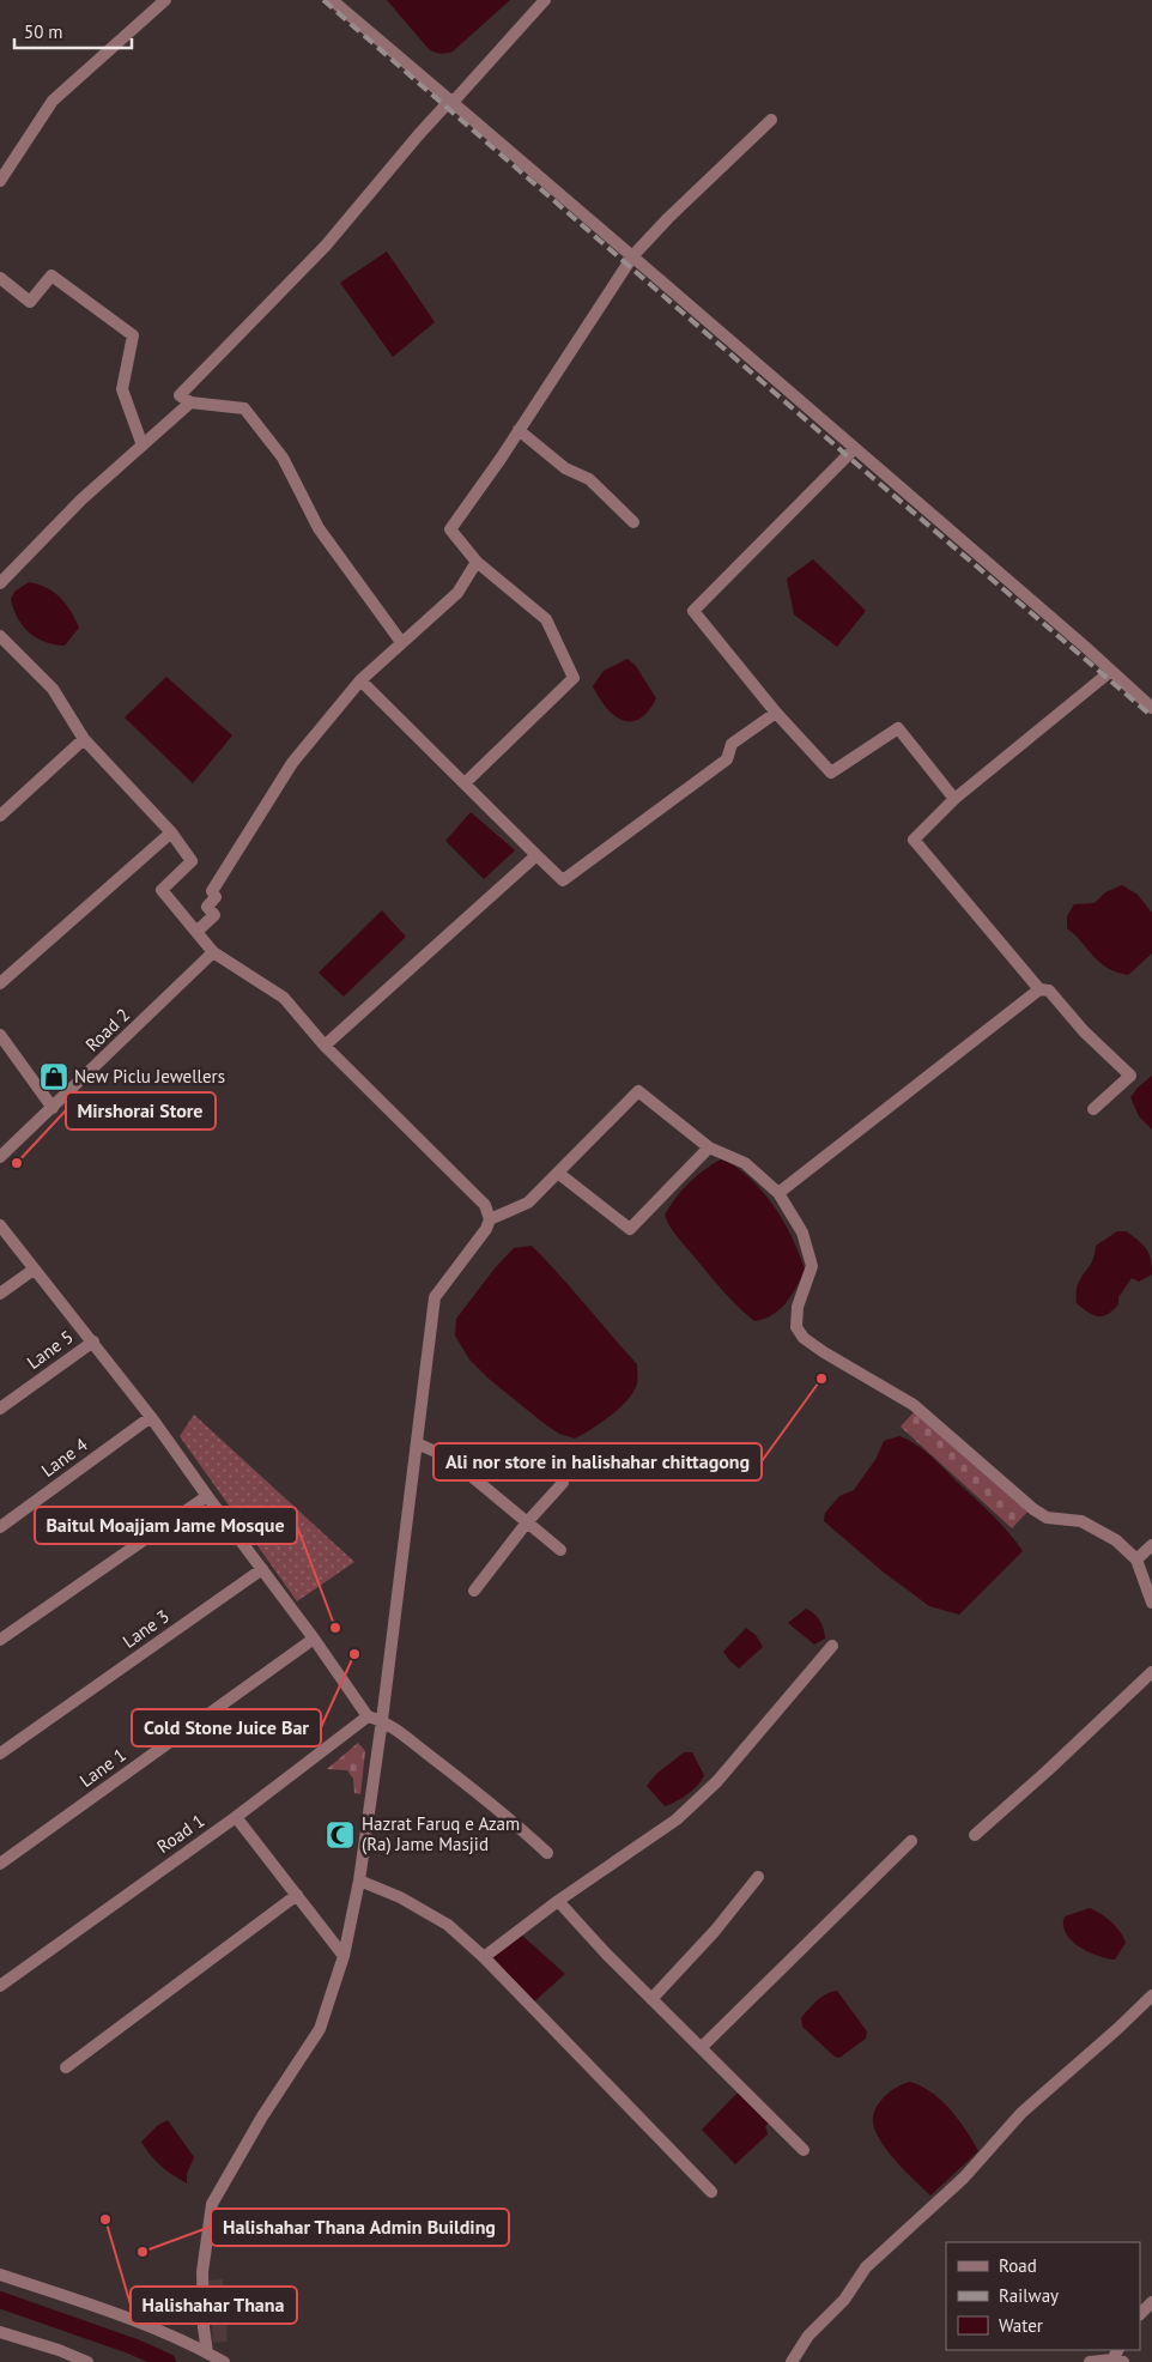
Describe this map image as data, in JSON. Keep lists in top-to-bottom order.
{
  "streets": {
    "street": [
      "Road 2",
      "Lane 5",
      "Lane 4",
      "Lane 3",
      "Lane 1",
      "Road 1"
    ]
  },
  "places": {
    "shop": ["New Piclu Jewellers"],
    "other": [
      "Mirshorai Store",
      "Ali nor store in halishahar chittagong",
      "Baitul Moajjam Jame Mosque",
      "Cold Stone Juice Bar",
      "Halishahar Thana",
      "Halishahar Thana Admin Building"
    ],
    "mosque": ["Hazrat Faruq e Azam (Ra) Jame Masjid"]
  },
  "legend": ["Road", "Railway", "Water"],
  "scale_bar": "50 m"
}
